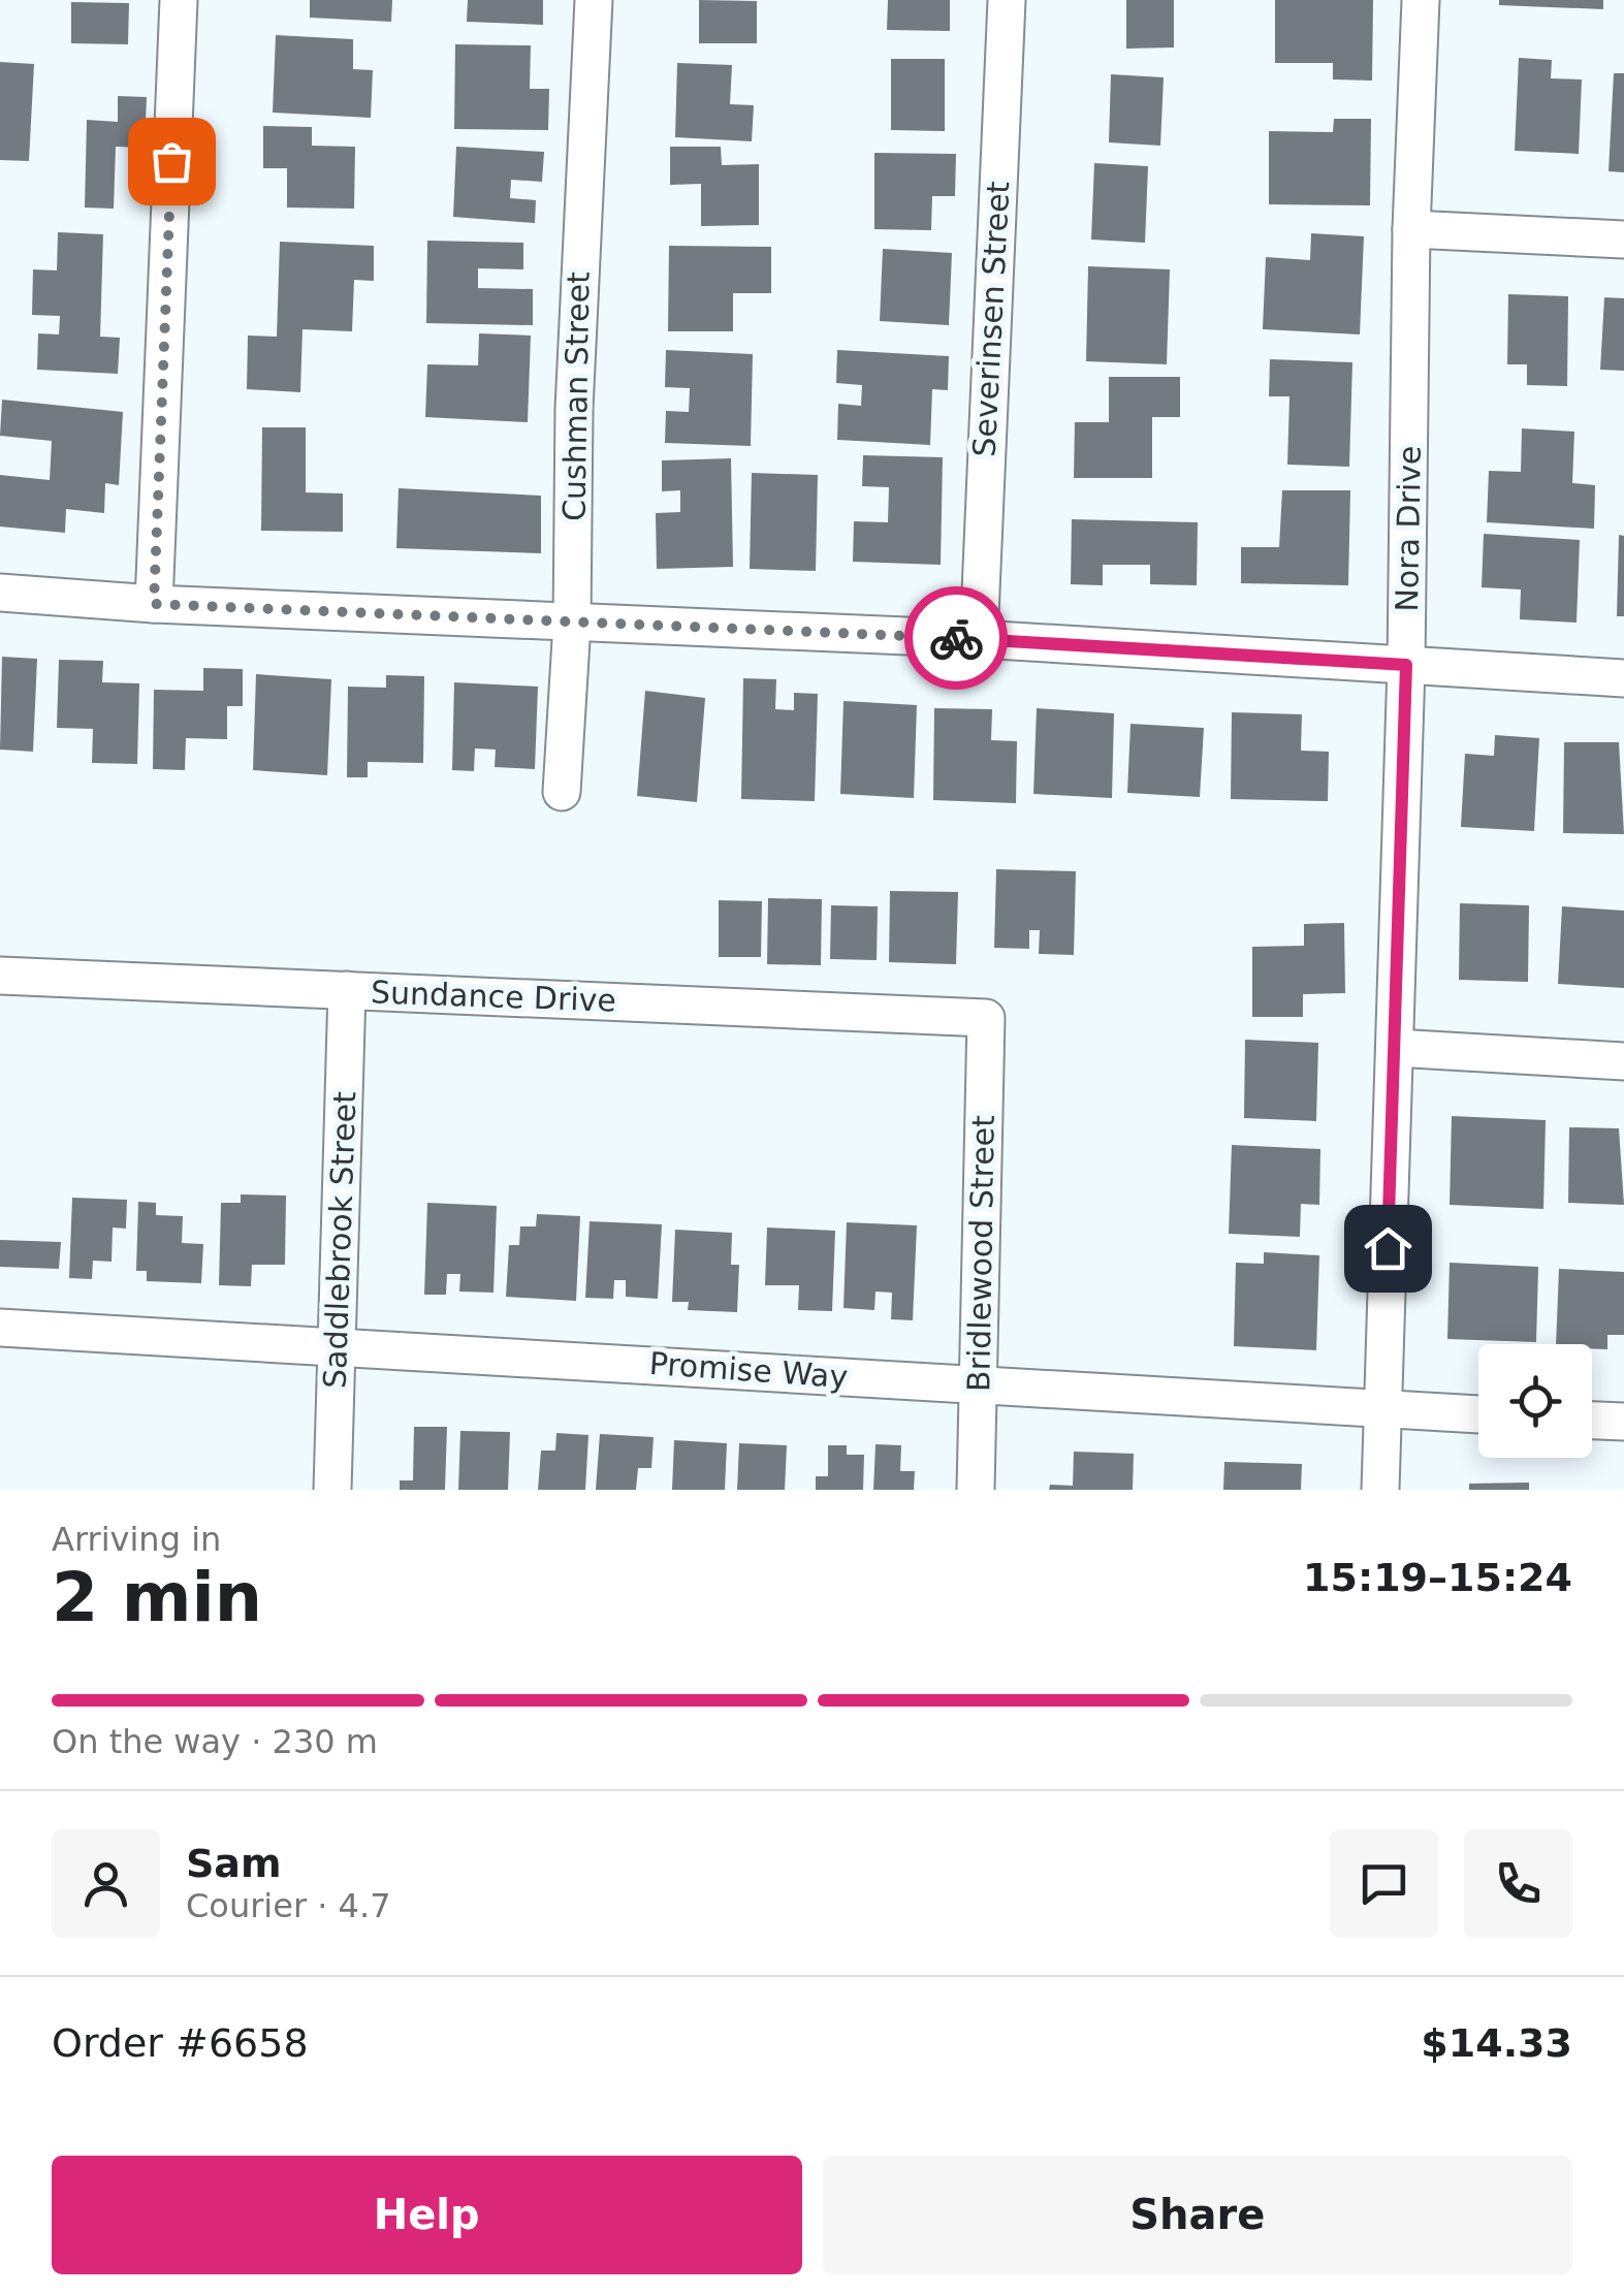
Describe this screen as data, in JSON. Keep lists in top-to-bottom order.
{
  "streets": {
    "street": [
      "Severinsen Street",
      "Cushman Street",
      "Nora Drive",
      "Sundance Drive",
      "Saddlebrook Street",
      "Bridlewood Street",
      "Promise Way"
    ]
  },
  "crossings": [
    ["Nora Drive", "Promise Way"],
    ["Sundance Drive", "Saddlebrook Street"],
    ["Sundance Drive", "Bridlewood Street"],
    ["Saddlebrook Street", "Promise Way"],
    ["Bridlewood Street", "Promise Way"]
  ],
  "page": {
    "heading": ["2 min", "Arriving in", "15:19–15:24"],
    "panel": [
      "Sam",
      "Courier · 4.7",
      "Order #6658",
      "$14.33"
    ],
    "bar": "On the way · 230 m",
    "buttons": ["Help", "Share"]
  }
}
